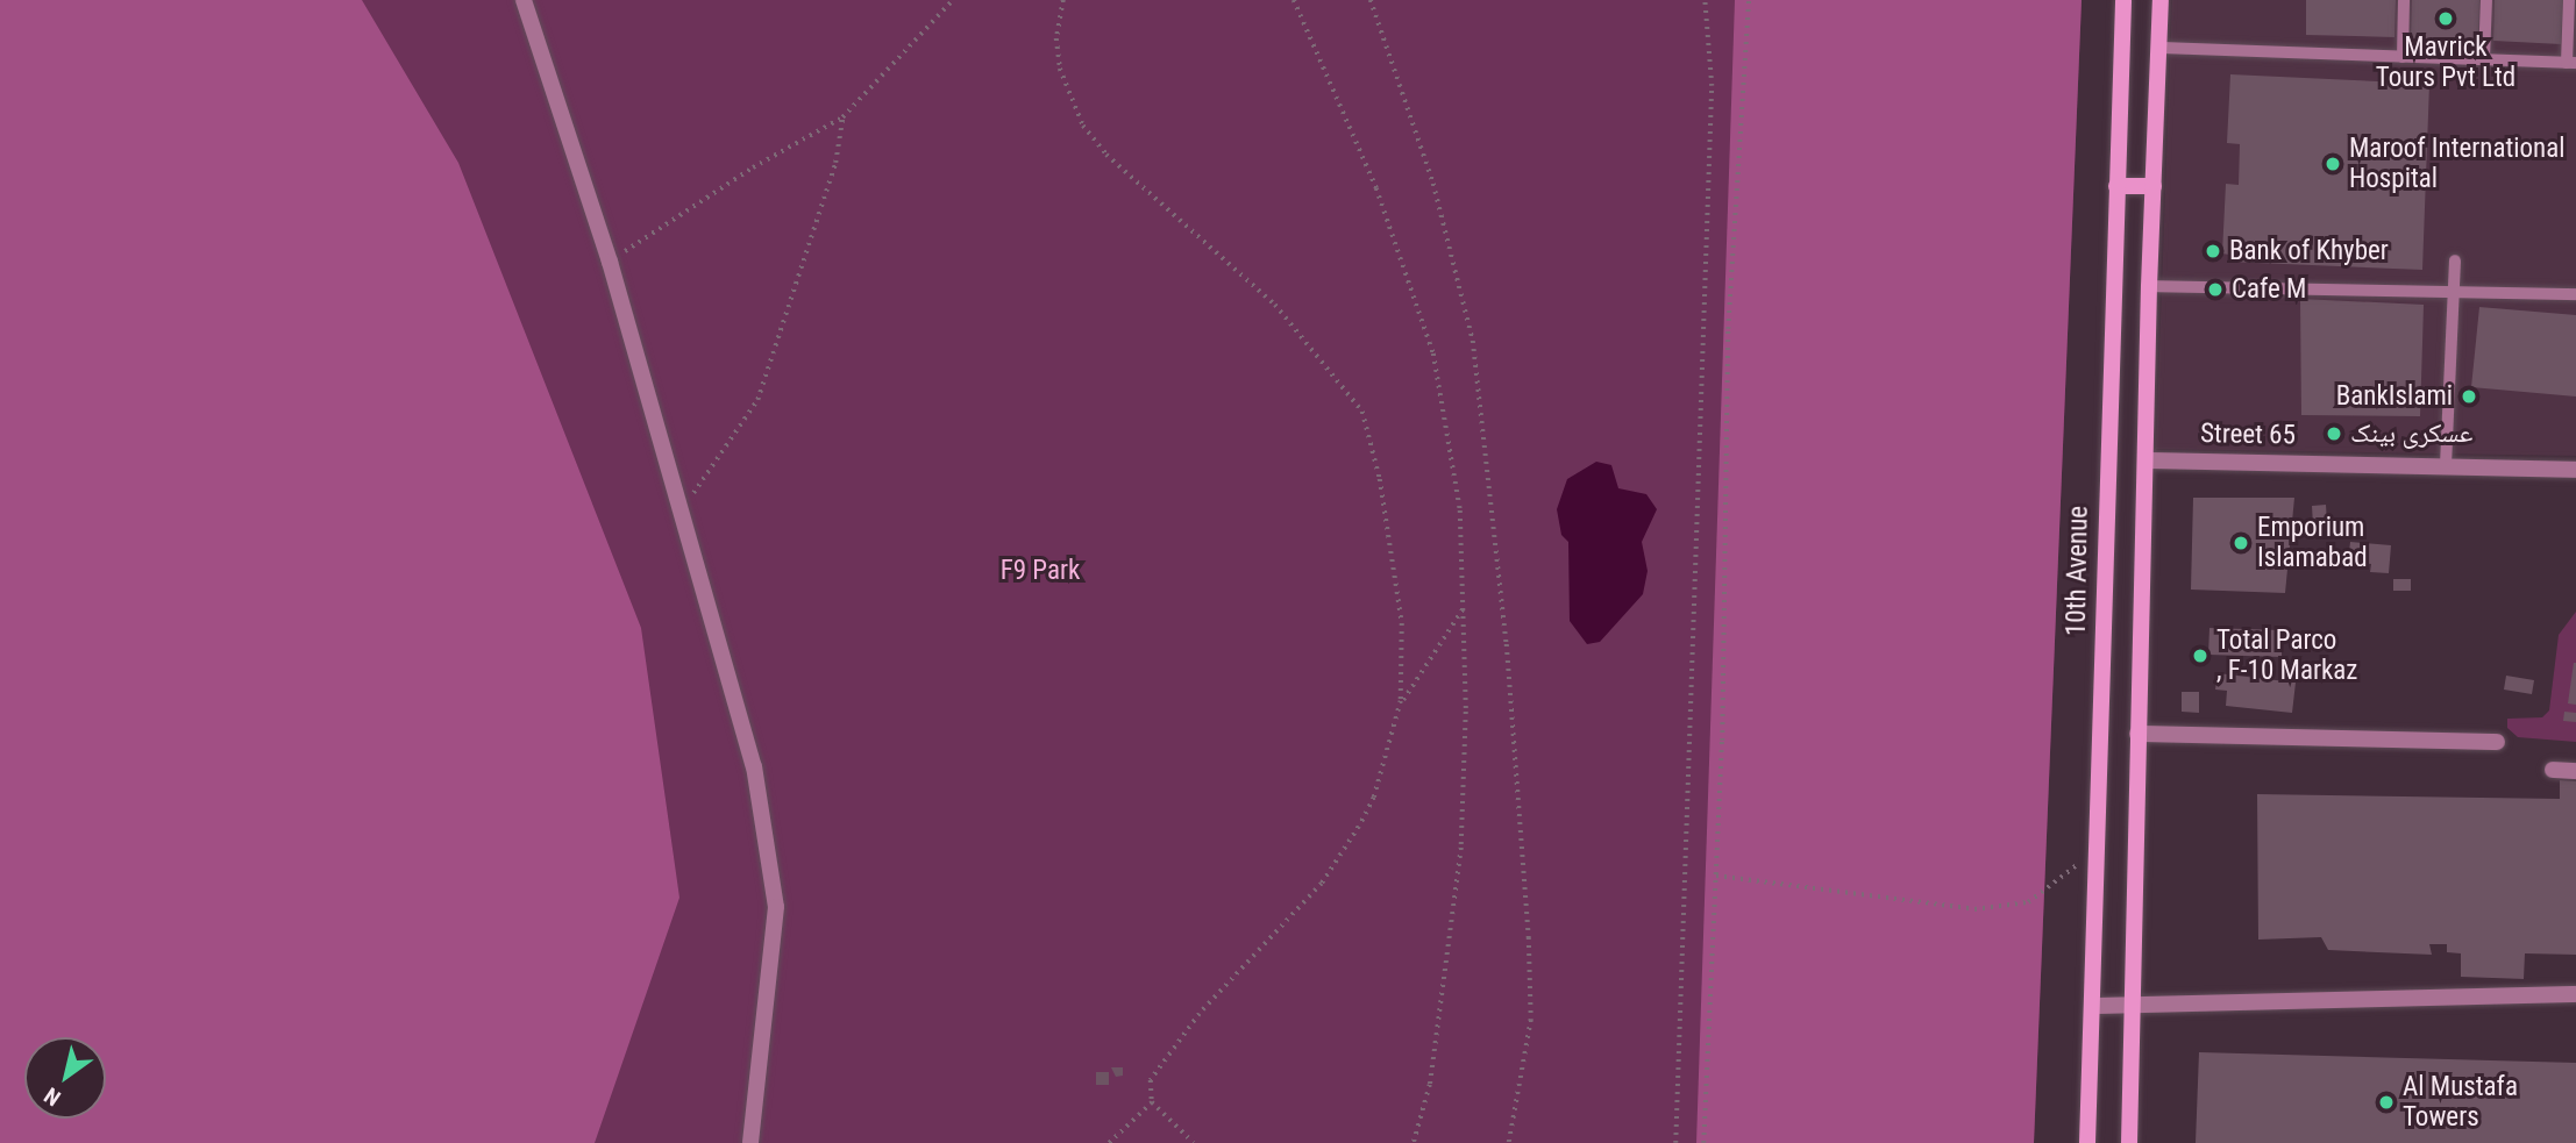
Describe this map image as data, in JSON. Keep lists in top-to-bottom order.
{
  "streets": {
    "main road": ["10th Avenue"],
    "street": ["Street 65"]
  },
  "parks": ["F9 Park"],
  "places": [
    "Mavrick Tours Pvt Ltd",
    "Maroof International Hospital",
    "Bank of Khyber",
    "Cafe M",
    "BankIslami",
    "عسکری بینک",
    "Emporium Islamabad",
    "Total Parco , F-10 Markaz",
    "Al Mustafa Towers"
  ],
  "north": "bottom left"
}
